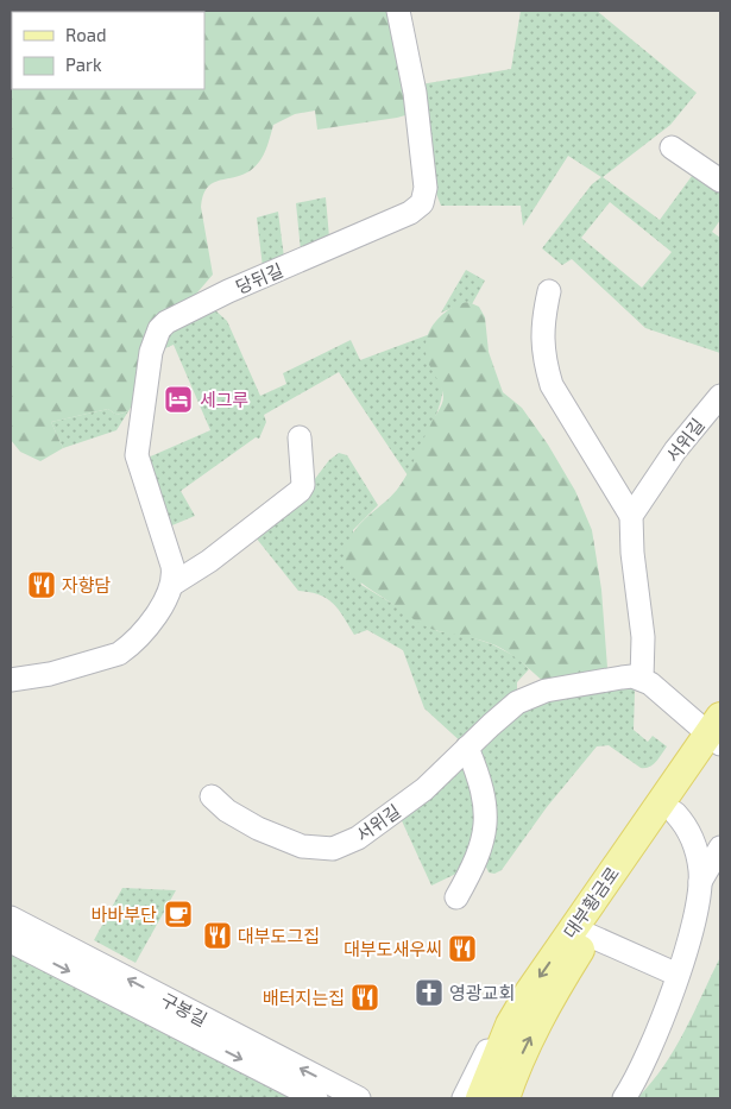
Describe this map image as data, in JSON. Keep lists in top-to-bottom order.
{
  "streets": {
    "main road": ["대부황금로"],
    "street": ["당뒤길", "서위길", "구봉길"]
  },
  "places": {
    "hotel": ["세그루"],
    "restaurant": [
      "자향담",
      "대부도그집",
      "대부도새우씨",
      "배터지는집"
    ],
    "cafe": ["바바부단"],
    "church": ["영광교회"]
  },
  "legend": ["Road", "Park"]
}
